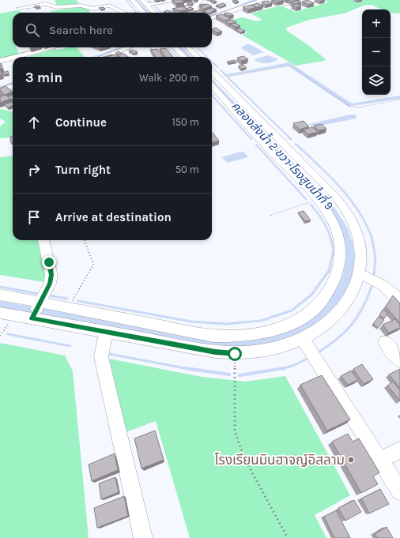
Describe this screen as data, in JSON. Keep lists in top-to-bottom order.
{
  "water": ["คลองส่งน้ำ 2 ขวา-โรงสูบน้ำที่ 9"],
  "places": ["โรงเรียนมินฮาจญ์อิสลาม"],
  "page": {
    "map_buttons": ["+", "−"],
    "search": "Search here",
    "heading": ["3 min", "Walk · 200 m"],
    "list": [
      ["Continue", "150 m"],
      ["Turn right", "50 m"],
      "Arrive at destination"
    ]
  }
}
